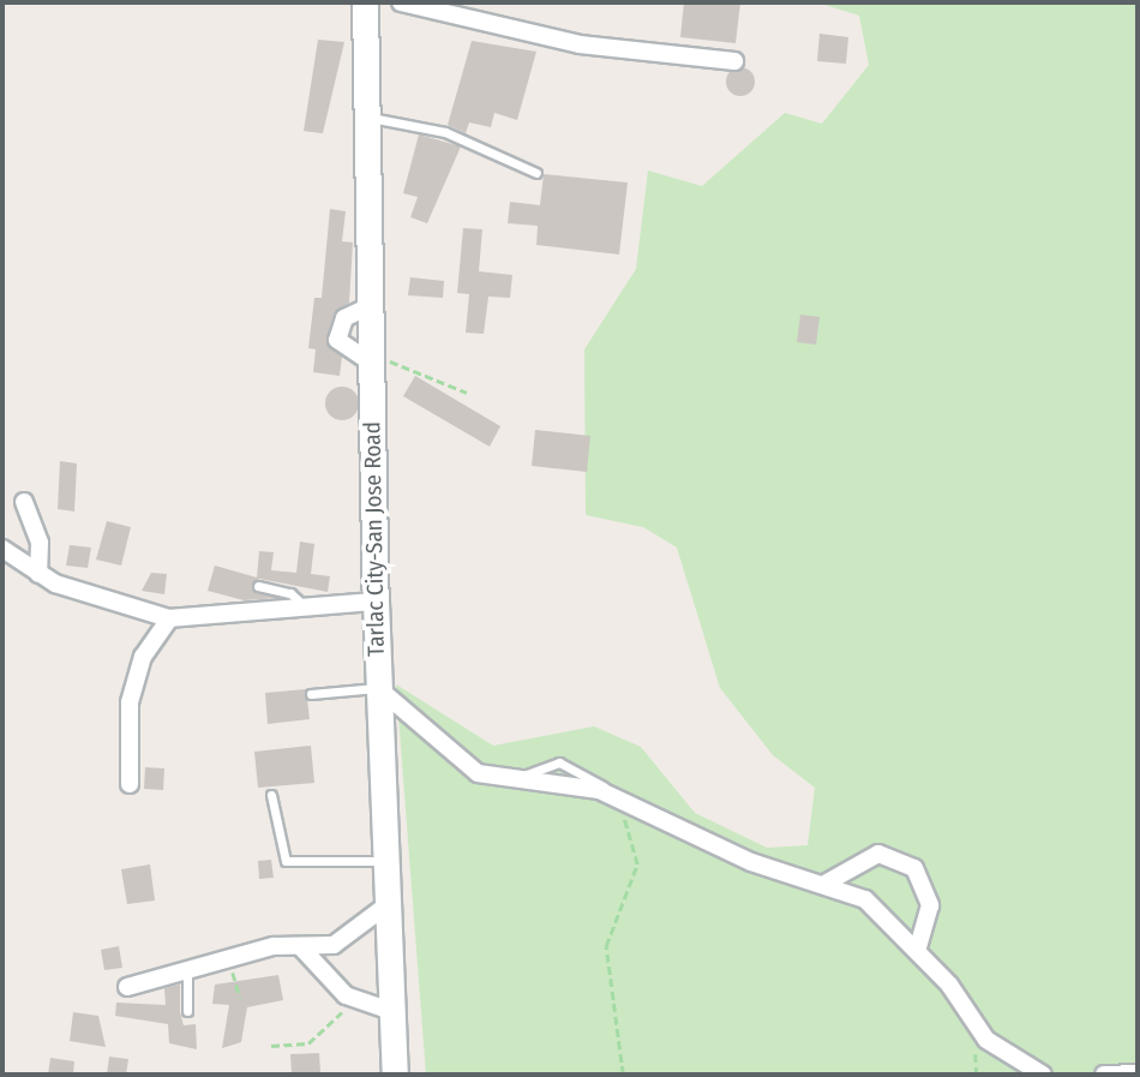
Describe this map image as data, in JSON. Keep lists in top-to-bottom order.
{
  "streets": {
    "main road": ["Tarlac City-San Jose Road"]
  }
}
